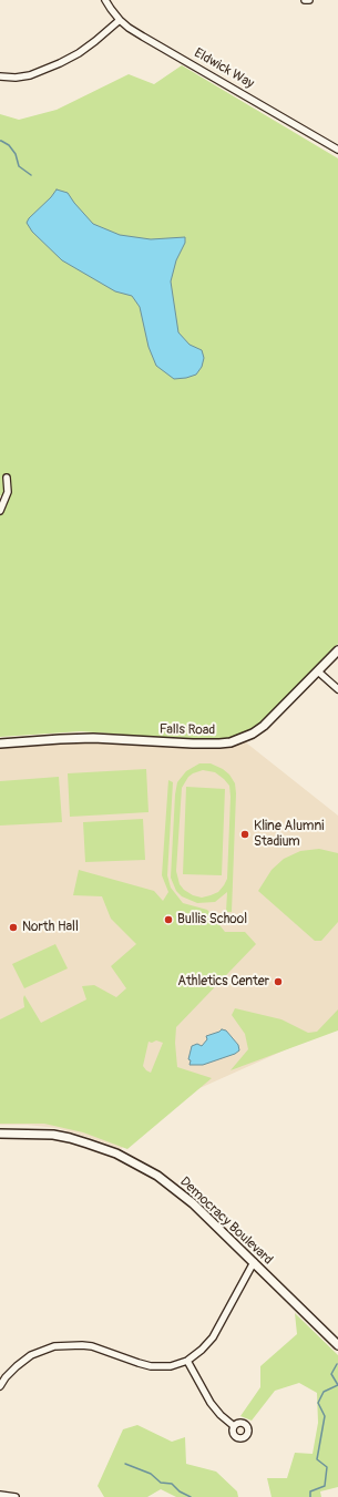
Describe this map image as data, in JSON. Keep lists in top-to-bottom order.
{
  "streets": {
    "main road": ["Falls Road", "Democracy Boulevard"],
    "street": ["Eldwick Way"]
  },
  "places": [
    "Kline Alumni Stadium",
    "Bullis School",
    "North Hall",
    "Athletics Center"
  ]
}
